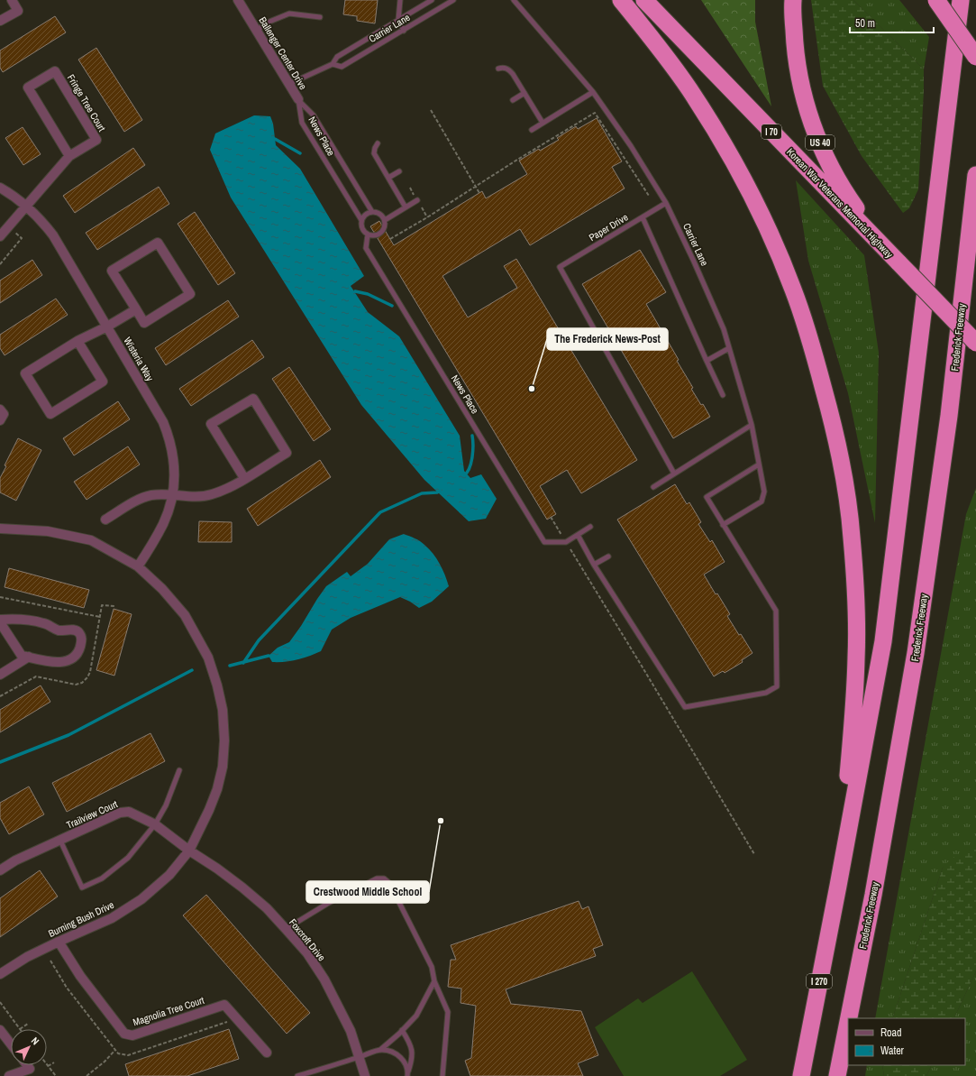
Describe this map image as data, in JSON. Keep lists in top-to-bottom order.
{
  "streets": {
    "highway": [
      "I 70",
      "US 40",
      "Korean War Veterans Memorial Highway",
      "Frederick Freeway",
      "I 270"
    ],
    "street": [
      "Ballenger Center Drive",
      "Fringe Tree Court",
      "Wisteria Way",
      "Trailview Court",
      "Burning Bush Drive",
      "Foxcroft Drive",
      "Magnolia Tree Court"
    ],
    "lane": ["Carrier Lane", "News Place", "Paper Drive"]
  },
  "crossings": [
    ["Carrier Lane", "Ballenger Center Drive"],
    ["Carrier Lane", "Paper Drive"],
    ["Ballenger Center Drive", "News Place"],
    ["Fringe Tree Court", "Wisteria Way"],
    ["US 40", "Korean War Veterans Memorial Highway"],
    ["Wisteria Way", "Burning Bush Drive"],
    ["Trailview Court", "Burning Bush Drive"],
    ["Trailview Court", "Foxcroft Drive"],
    ["Burning Bush Drive", "Foxcroft Drive"],
    ["Burning Bush Drive", "Magnolia Tree Court"]
  ],
  "places": ["The Frederick News-Post", "Crestwood Middle School"],
  "legend": ["Road", "Water"],
  "scale_bar": "50 m",
  "north": "top right"
}
